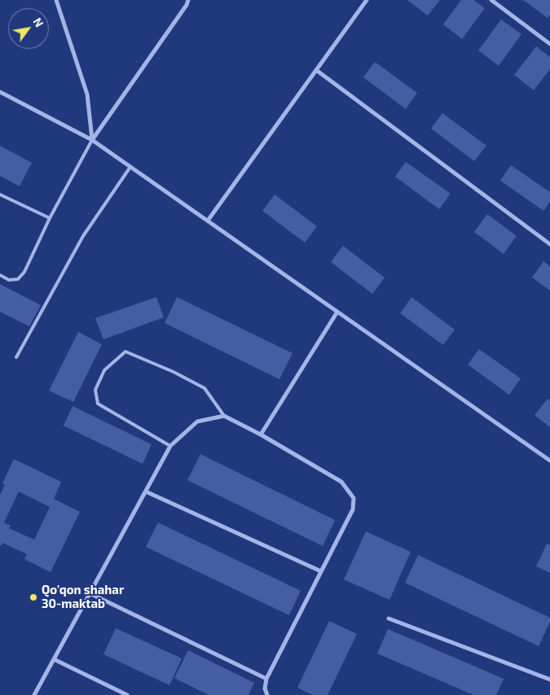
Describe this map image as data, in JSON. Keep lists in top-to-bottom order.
{
  "places": ["Qo'qon shahar 30-maktab"],
  "north": "top right"
}
